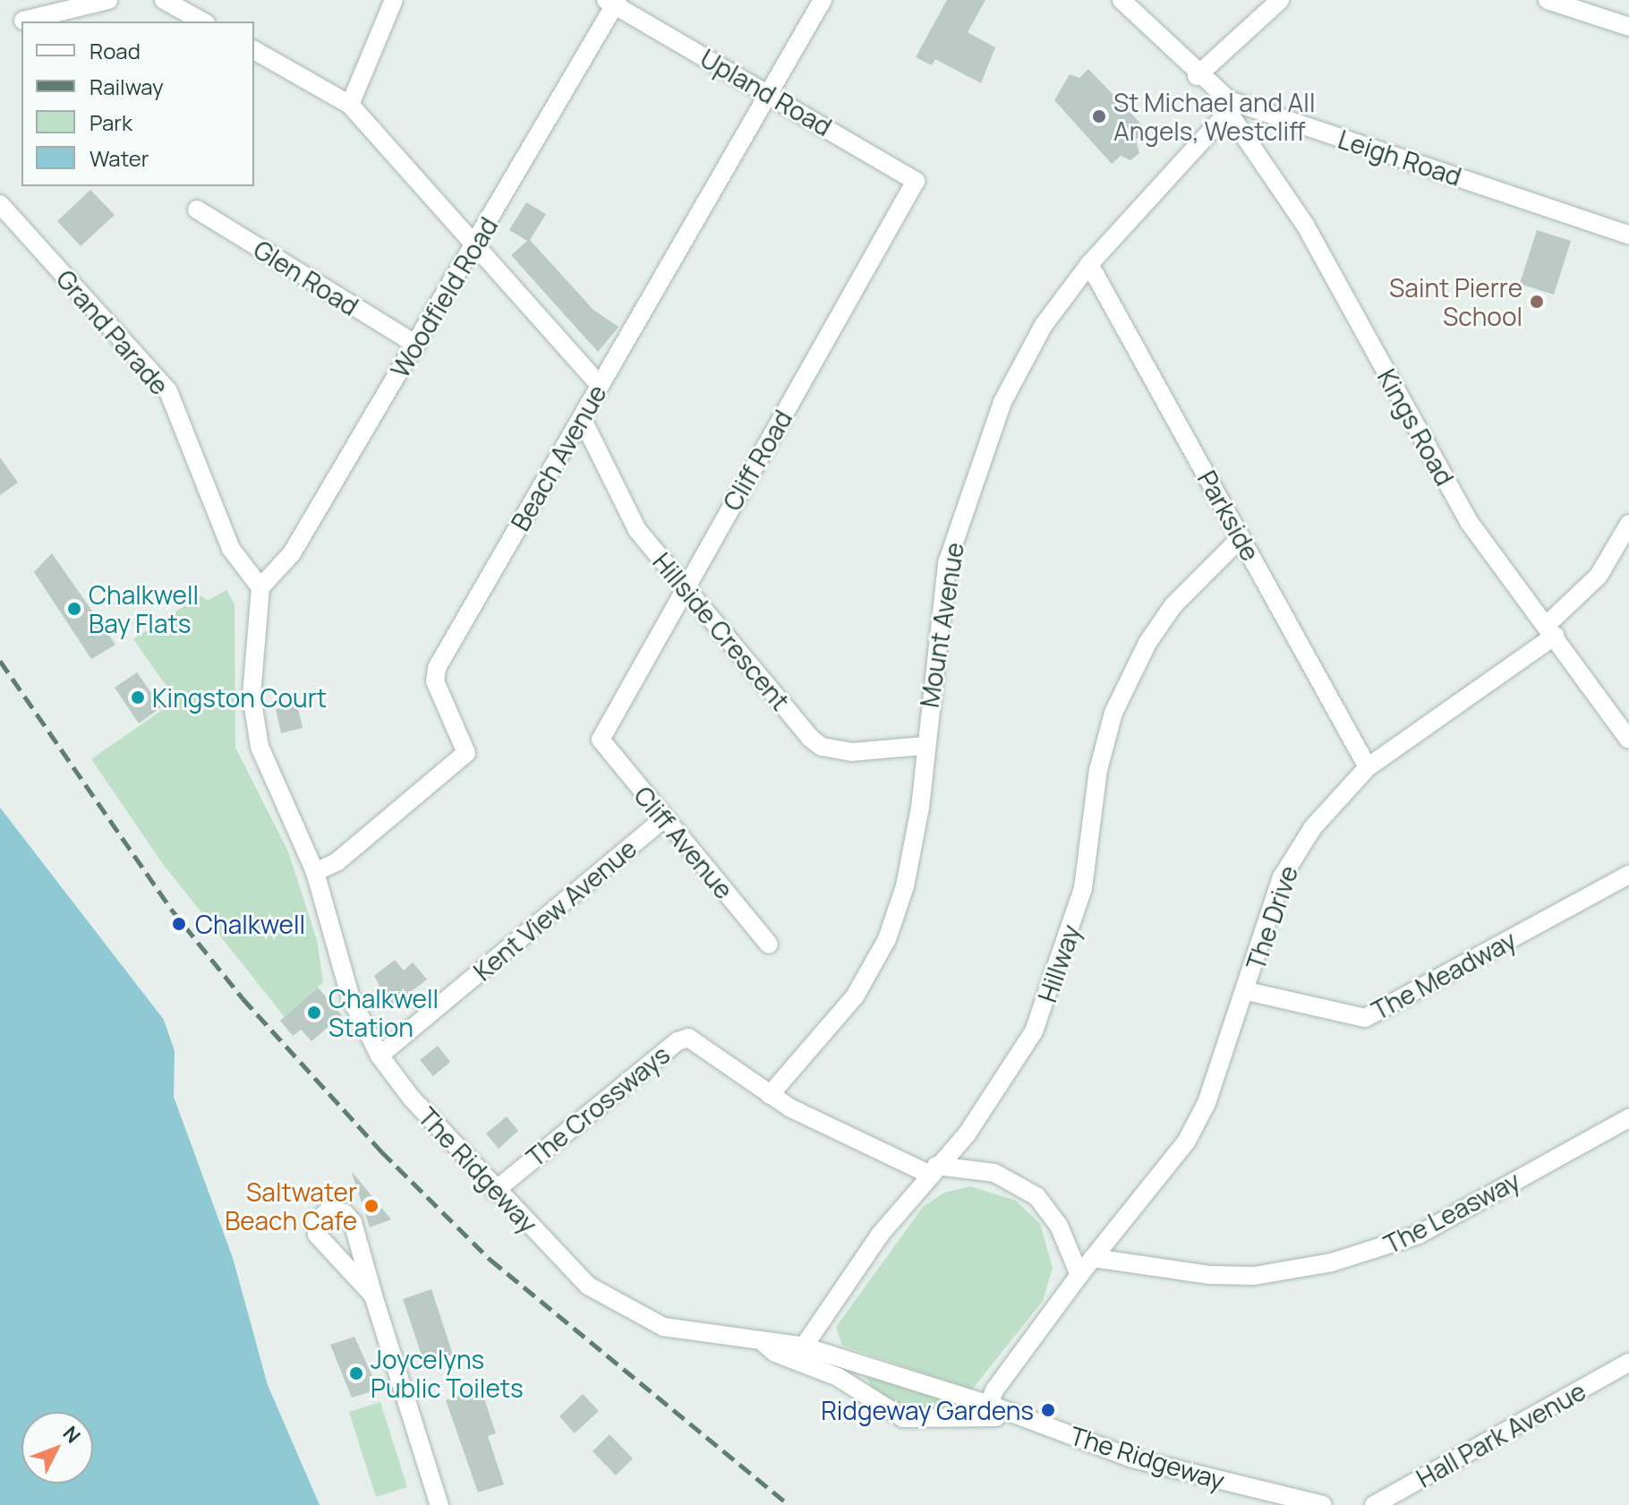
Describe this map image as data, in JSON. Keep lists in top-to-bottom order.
{
  "streets": {
    "street": [
      "Upland Road",
      "Leigh Road",
      "Glen Road",
      "Woodfield Road",
      "Grand Parade",
      "Kings Road",
      "Beach Avenue",
      "Cliff Road",
      "Parkside",
      "Mount Avenue",
      "Hillside Crescent",
      "Cliff Avenue",
      "Kent View Avenue",
      "The Drive",
      "Hillway",
      "The Meadway",
      "The Crossways",
      "The Ridgeway",
      "The Leasway",
      "Hall Park Avenue"
    ]
  },
  "crossings": [
    ["Upland Road", "Woodfield Road"],
    ["Upland Road", "Beach Avenue"],
    ["Upland Road", "Cliff Road"],
    ["Leigh Road", "Kings Road"],
    ["Leigh Road", "Mount Avenue"],
    ["Glen Road", "Woodfield Road"],
    ["Woodfield Road", "Grand Parade"],
    ["Woodfield Road", "The Ridgeway"],
    ["Grand Parade", "The Ridgeway"],
    ["Kings Road", "Mount Avenue"],
    ["Kings Road", "The Drive"],
    ["Beach Avenue", "Hillside Crescent"],
    ["Beach Avenue", "The Ridgeway"],
    ["Cliff Road", "Hillside Crescent"],
    ["Cliff Road", "Cliff Avenue"],
    ["Parkside", "Mount Avenue"],
    ["Parkside", "The Drive"],
    ["Parkside", "Hillway"],
    ["Mount Avenue", "Hillside Crescent"],
    ["Mount Avenue", "The Crossways"],
    ["Cliff Avenue", "Kent View Avenue"],
    ["Kent View Avenue", "The Ridgeway"],
    ["The Drive", "The Meadway"],
    ["The Drive", "The Leasway"],
    ["Hillway", "The Crossways"],
    ["Hillway", "The Ridgeway"],
    ["The Crossways", "The Ridgeway"]
  ],
  "places": [
    "St Michael and All Angels, Westcliff",
    "Saint Pierre School",
    "Chalkwell Bay Flats",
    "Kingston Court",
    "Chalkwell",
    "Chalkwell Station",
    "Saltwater Beach Cafe",
    "Joycelyns Public Toilets",
    "Ridgeway Gardens"
  ],
  "legend": [
    "Road",
    "Railway",
    "Park",
    "Water"
  ],
  "north": "top right"
}
